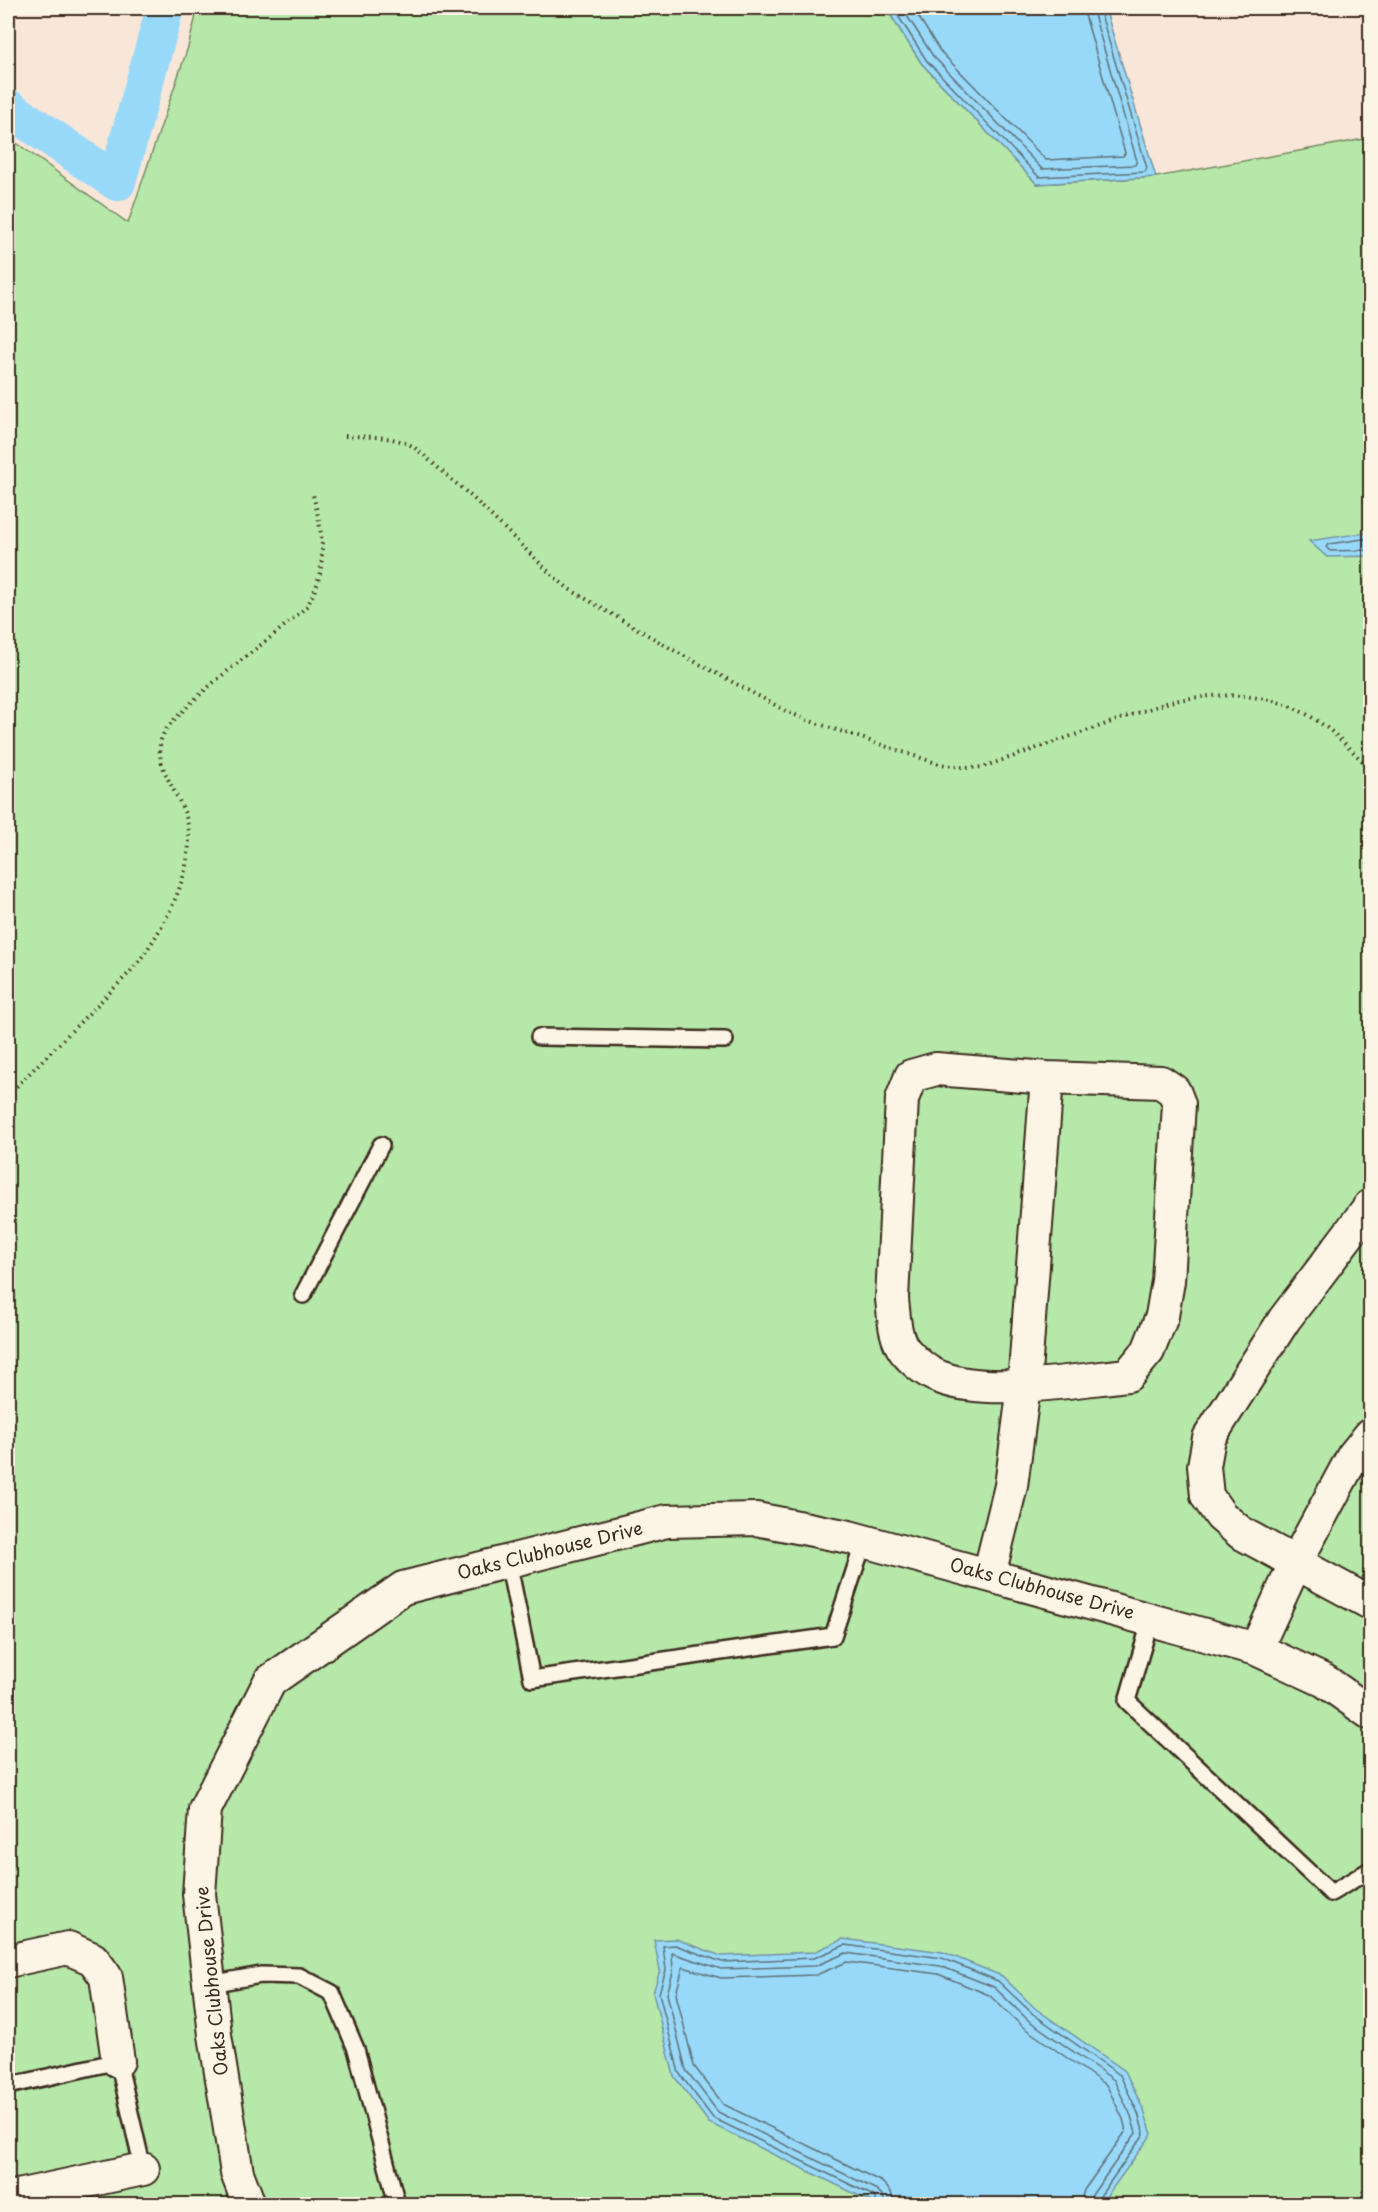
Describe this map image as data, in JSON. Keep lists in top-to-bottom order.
{
  "streets": {
    "street": ["Oaks Clubhouse Drive"]
  }
}
